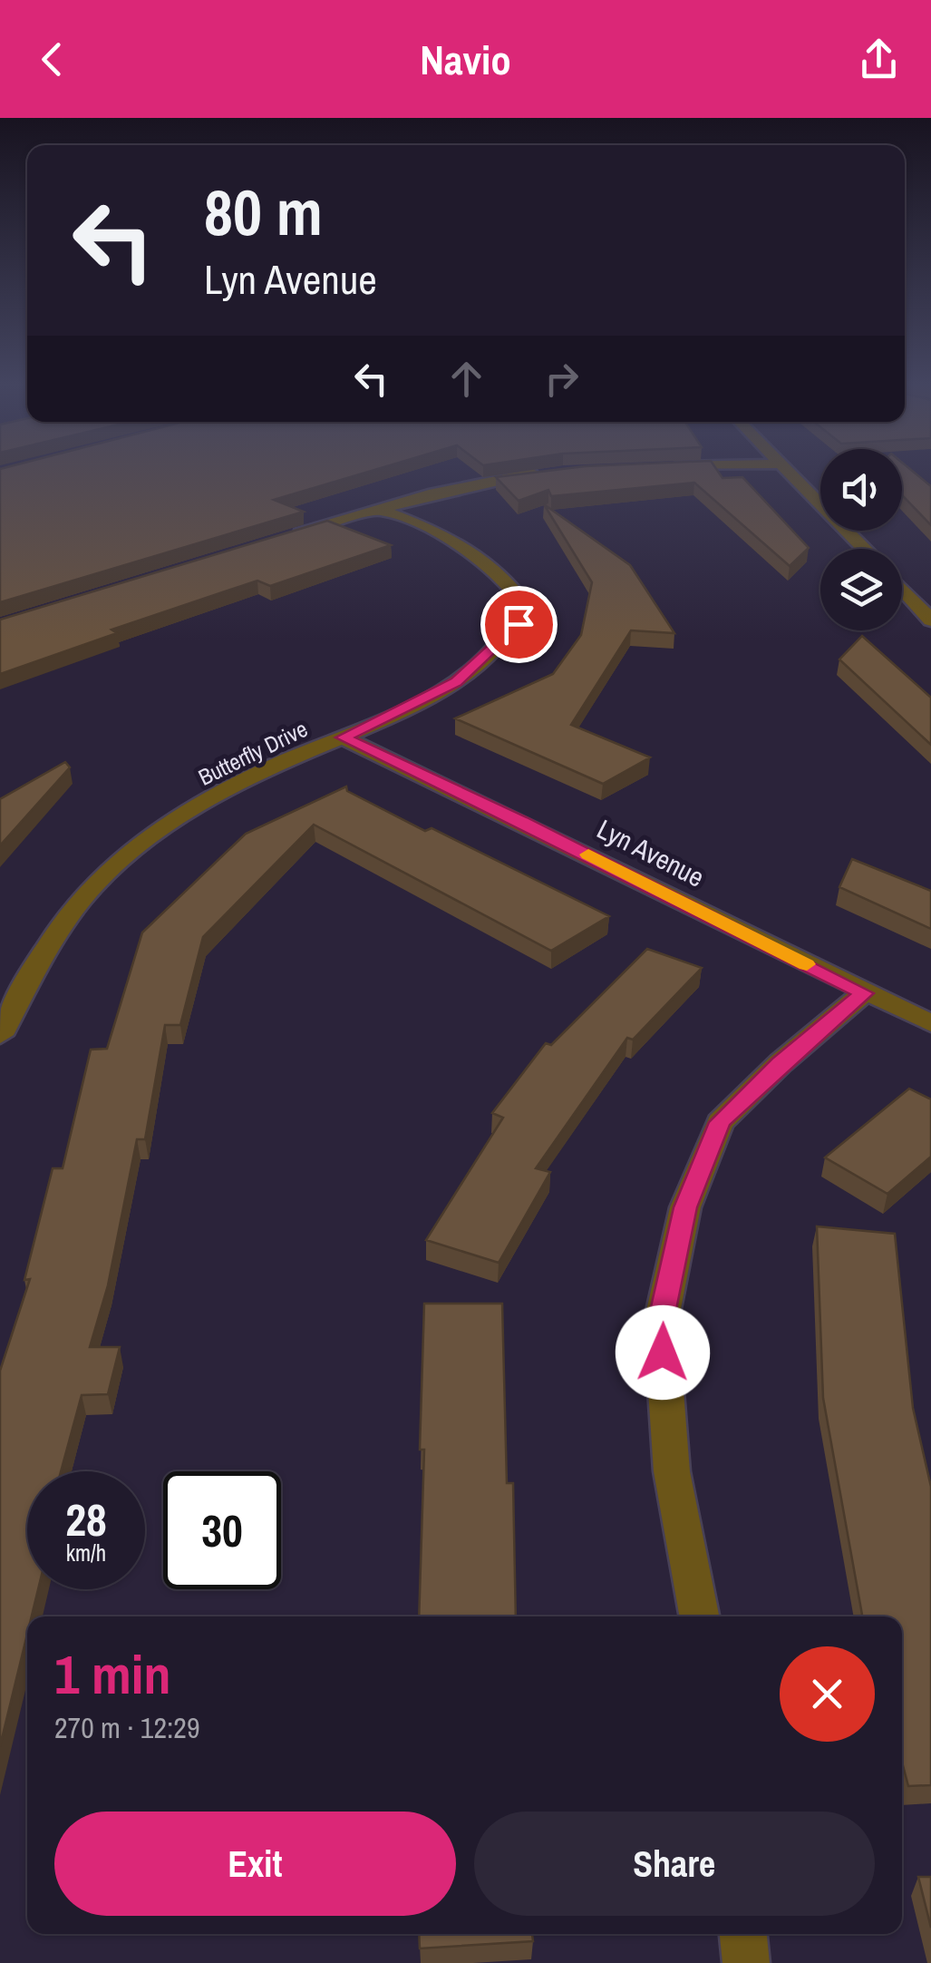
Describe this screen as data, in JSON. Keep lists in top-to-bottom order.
{
  "streets": {
    "street": ["Butterfly Drive", "Lyn Avenue"]
  },
  "crossings": [
    ["Butterfly Drive", "Lyn Avenue"]
  ],
  "page": {
    "header": "Navio",
    "turn": ["80 m", "Lyn Avenue"],
    "speed": "28 km/h",
    "limit": "30",
    "heading": ["1 min", "270 m · 12:29"],
    "buttons": ["Exit", "Share"]
  }
}
